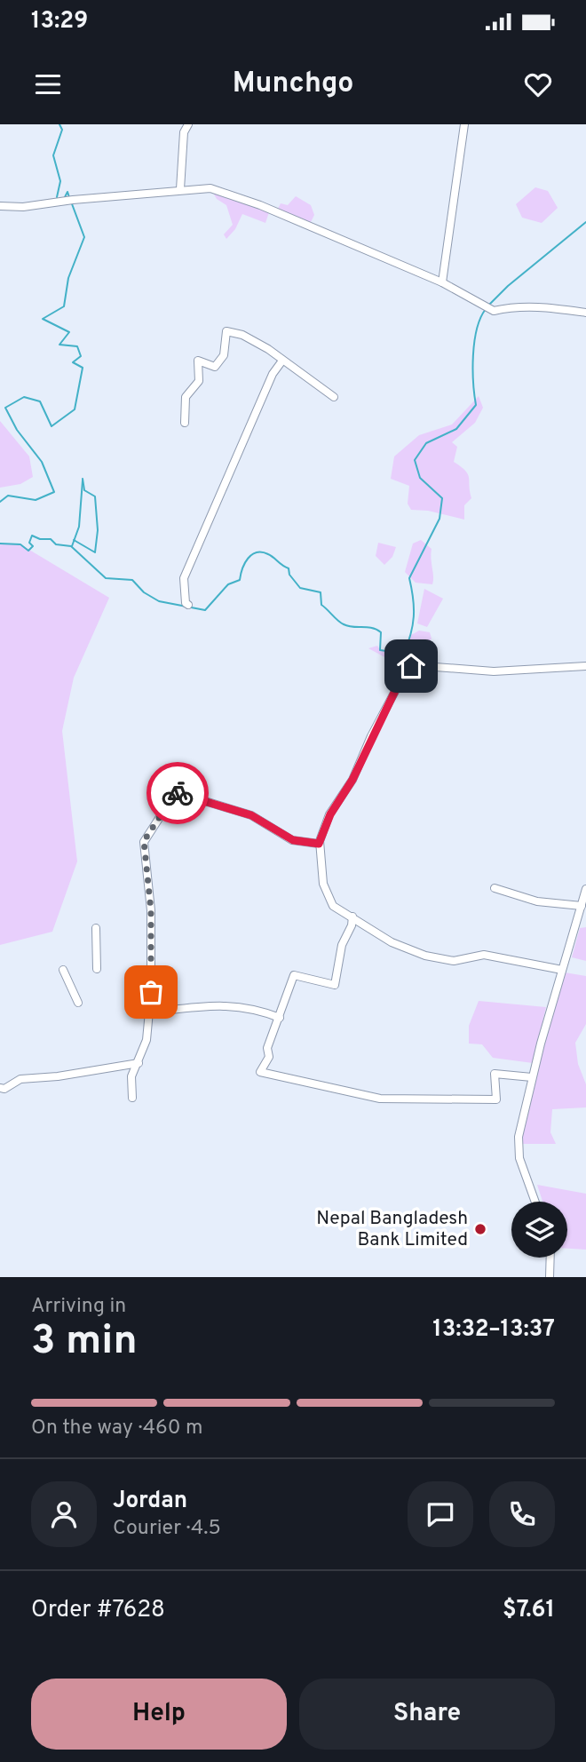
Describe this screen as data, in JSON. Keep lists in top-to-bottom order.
{
  "places": ["Nepal Bangladesh Bank Limited"],
  "page": {
    "status": "13:29",
    "header": "Munchgo",
    "heading": ["3 min", "Arriving in", "13:32–13:37"],
    "panel": [
      "Jordan",
      "Courier · 4.5",
      "Order #7628",
      "$7.61"
    ],
    "bar": "On the way · 460 m",
    "buttons": ["Help", "Share"]
  }
}
